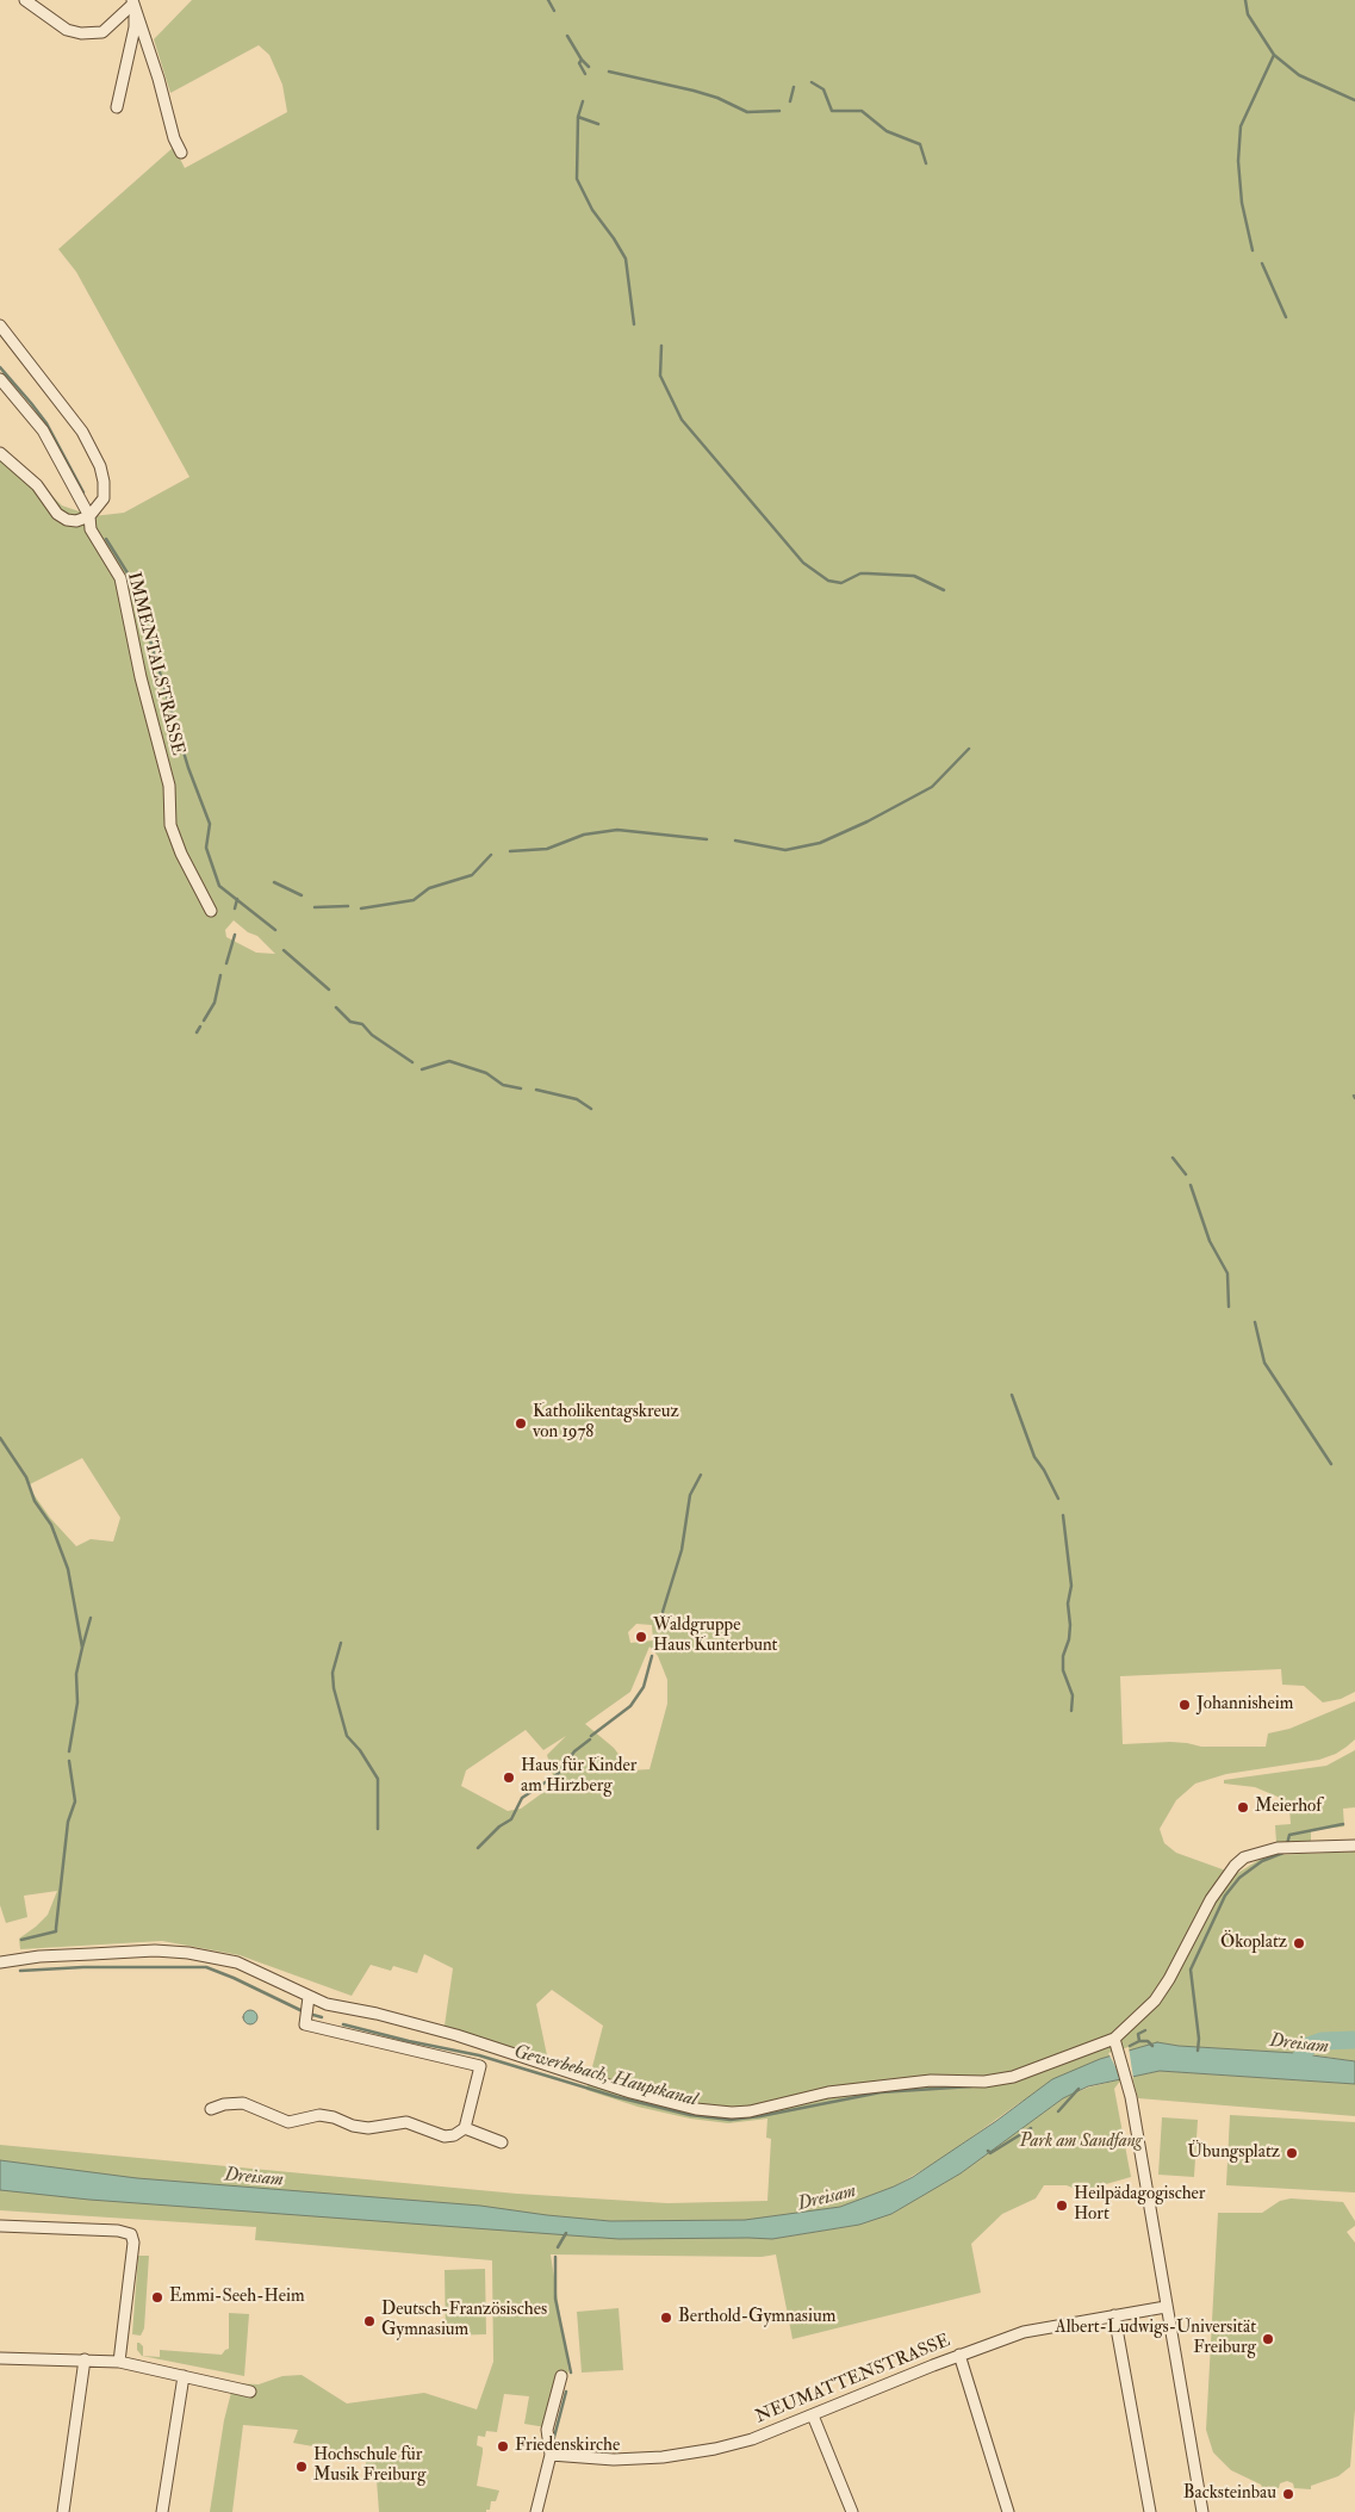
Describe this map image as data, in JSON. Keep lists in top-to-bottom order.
{
  "streets": {
    "street": ["IMMENTALSTRASSE", "NEUMATTENSTRASSE"]
  },
  "water": ["Dreisam", "Gewerbebach, Hauptkanal"],
  "parks": ["Park am Sandfang"],
  "places": [
    "Katholikentagskreuz von 1978",
    "Waldgruppe Haus Kunterbunt",
    "Johannisheim",
    "Haus für Kinder am Hirzberg",
    "Meierhof",
    "Ökoplatz",
    "Übungsplatz",
    "Heilpädagogischer Hort",
    "Emmi-Seeh-Heim",
    "Berthold-Gymnasium",
    "Deutsch-Französisches Gymnasium",
    "Albert-Ludwigs-Universität Freiburg",
    "Friedenskirche",
    "Hochschule für Musik Freiburg",
    "Backsteinbau"
  ]
}
